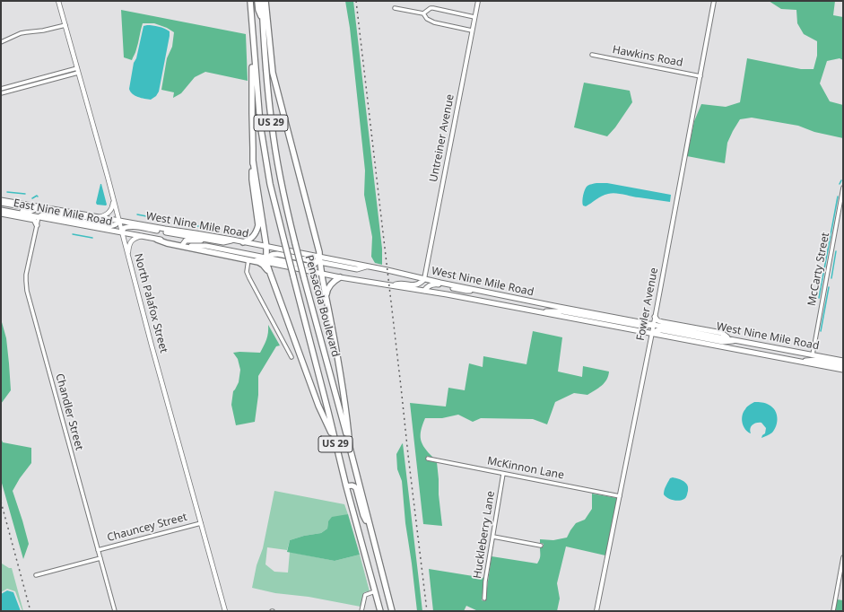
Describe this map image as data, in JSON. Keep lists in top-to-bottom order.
{
  "streets": {
    "highway": ["US 29", "Pensacola Boulevard"],
    "main road": ["East Nine Mile Road", "West Nine Mile Road", "North Palafox Street"],
    "street": [
      "Hawkins Road",
      "Untreiner Avenue",
      "McCarty Street",
      "Fowler Avenue",
      "Chandler Street",
      "McKinnon Lane",
      "Chauncey Street",
      "Huckleberry Lane"
    ]
  },
  "crossings": [
    ["Hawkins Road", "Fowler Avenue"],
    ["Untreiner Avenue", "West Nine Mile Road"],
    ["East Nine Mile Road", "West Nine Mile Road"],
    ["East Nine Mile Road", "North Palafox Street"],
    ["East Nine Mile Road", "Chandler Street"],
    ["West Nine Mile Road", "McCarty Street"],
    ["West Nine Mile Road", "North Palafox Street"],
    ["West Nine Mile Road", "Fowler Avenue"],
    ["North Palafox Street", "Chauncey Street"],
    ["Fowler Avenue", "McKinnon Lane"],
    ["Chandler Street", "Chauncey Street"],
    ["McKinnon Lane", "Huckleberry Lane"]
  ]
}
